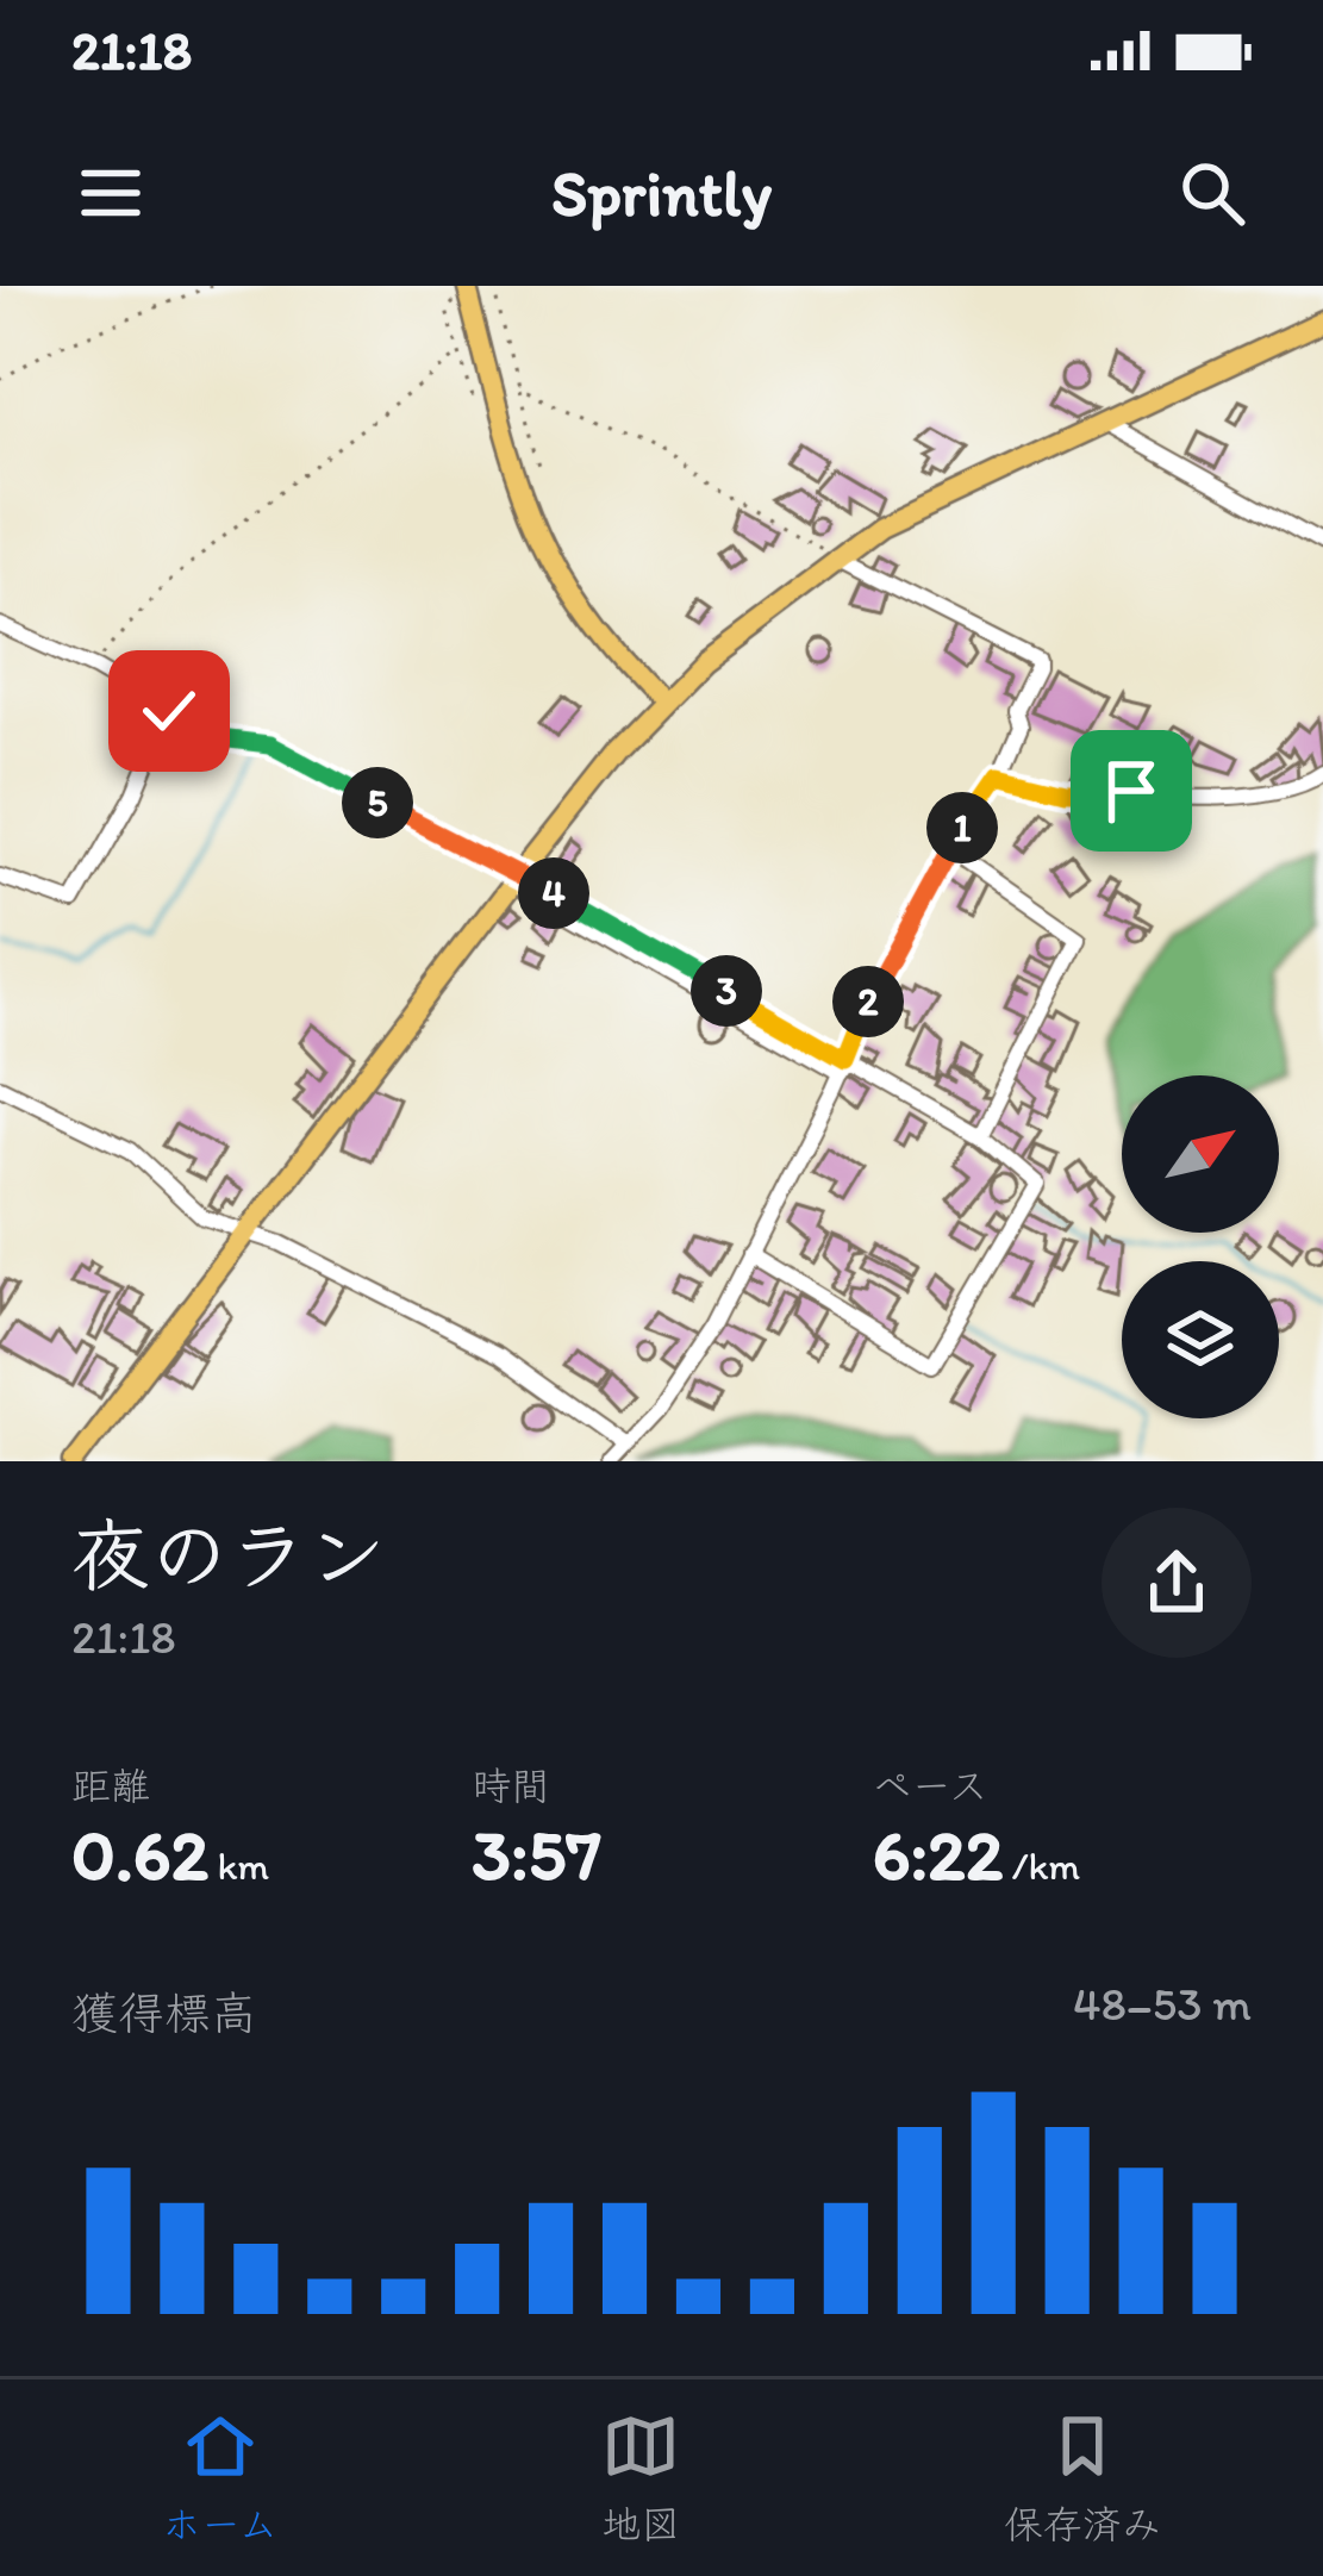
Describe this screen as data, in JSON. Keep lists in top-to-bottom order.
{
  "north": "top right",
  "page": {
    "status": "21:18",
    "header": "Sprintly",
    "pins": [
      "5",
      "1",
      "4",
      "3",
      "2"
    ],
    "heading": ["夜のラン", "21:18"],
    "stats": [
      ["距離", "0.62 km"],
      ["時間", "3:57"],
      ["ペース", "6:22 /km"]
    ],
    "chart": ["獲得標高", "48–53 m"],
    "tabs": ["ホーム", "地図", "保存済み"]
  }
}
